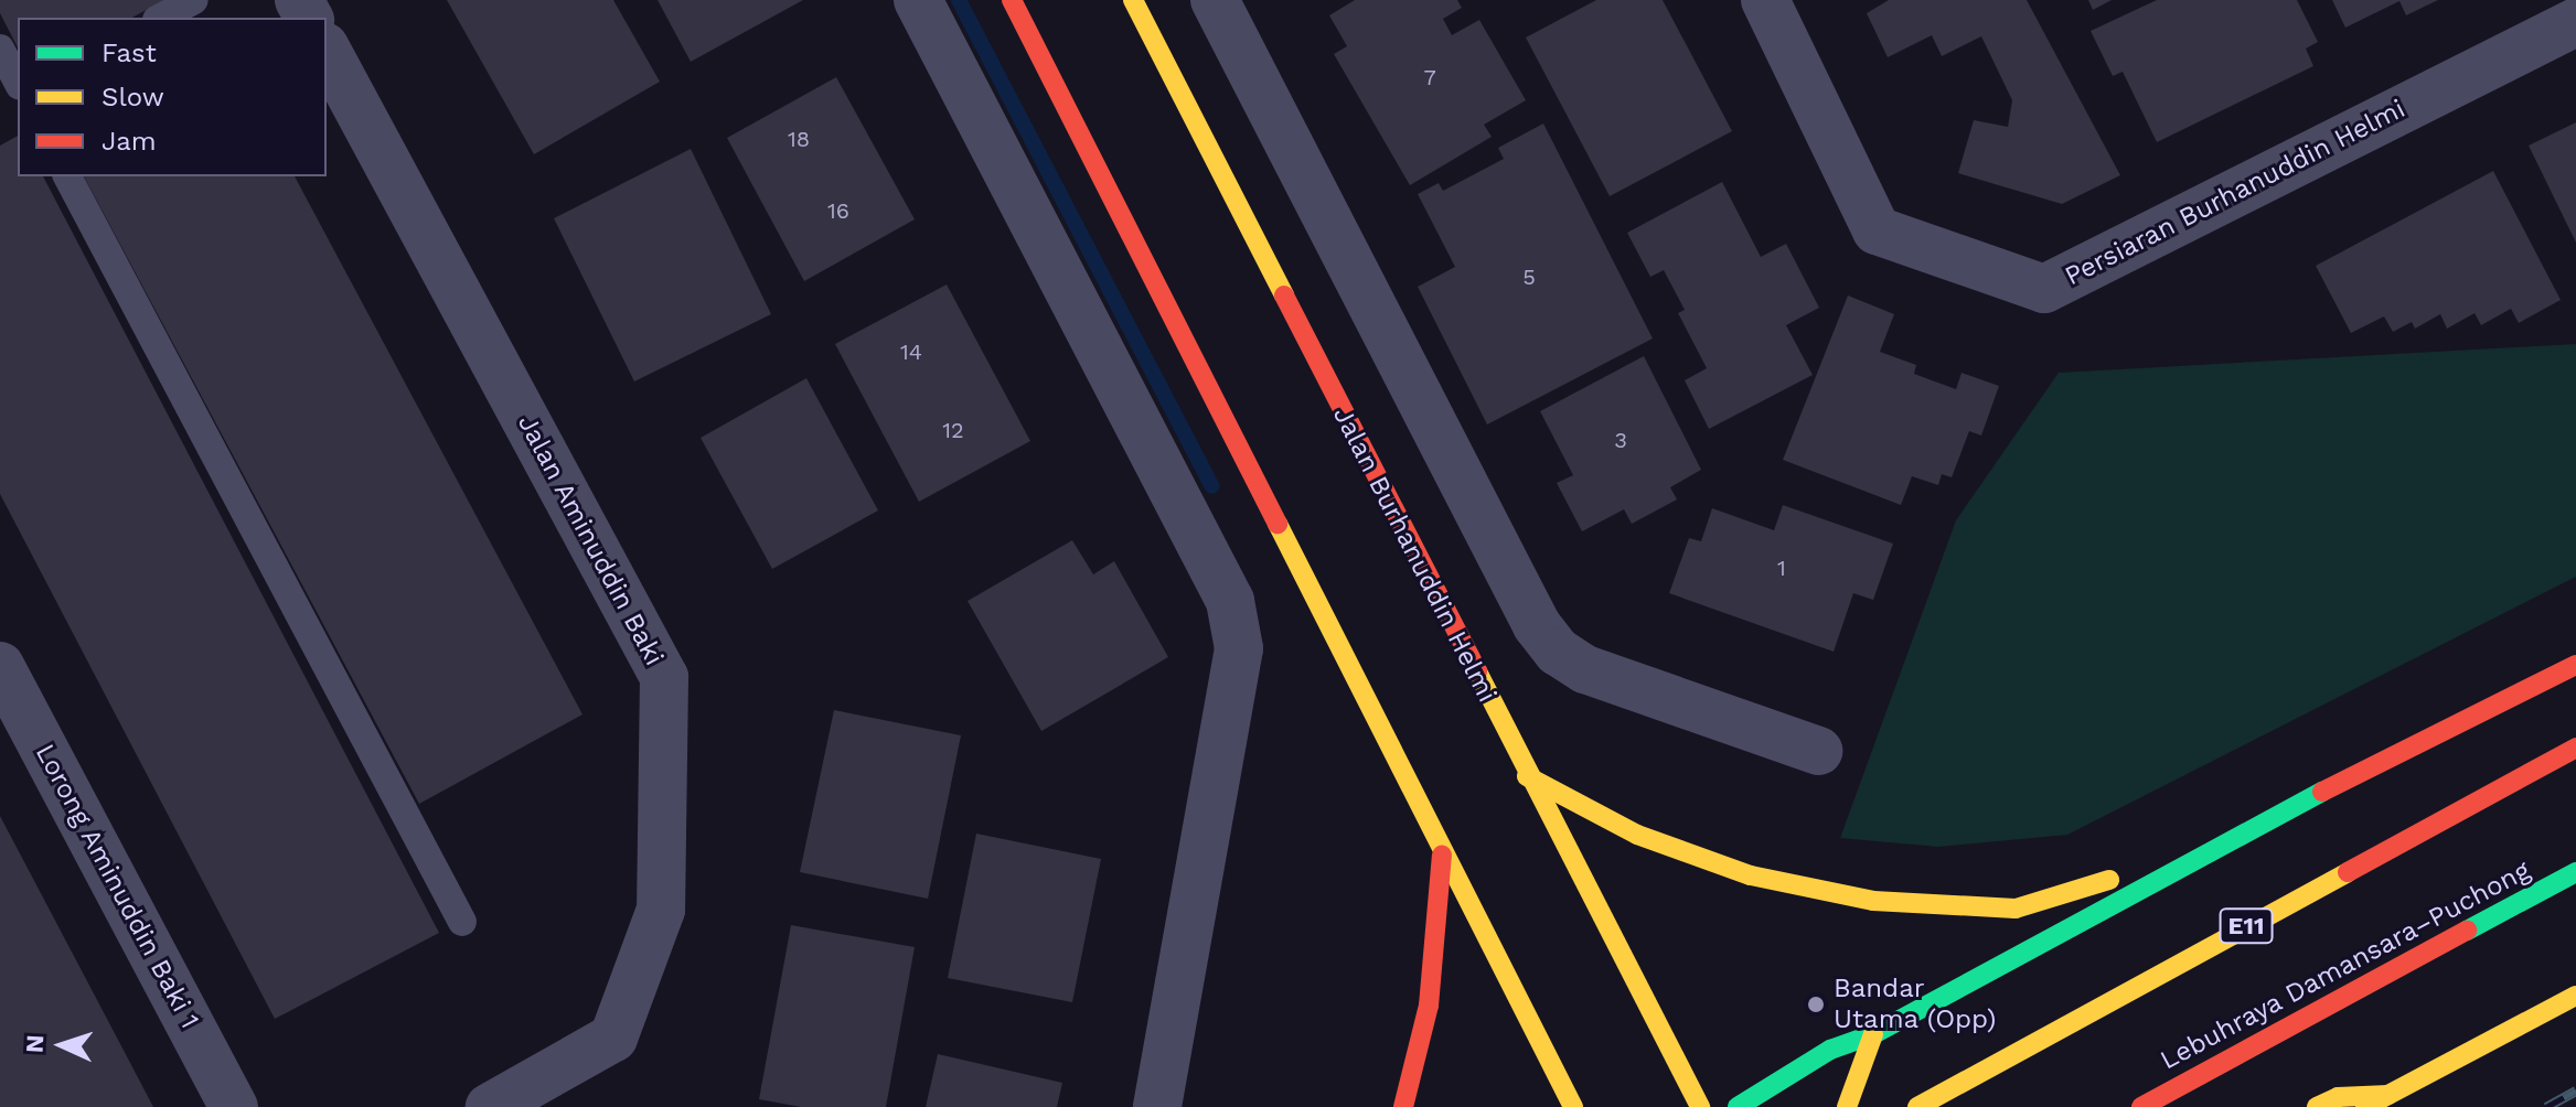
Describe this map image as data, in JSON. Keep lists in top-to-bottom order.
{
  "streets": {
    "main road": ["Jalan Burhanuddin Helmi", "E11", "Lebuhraya Damansara–Puchong"],
    "street": ["Persiaran Burhanuddin Helmi", "Jalan Aminuddin Baki", "Lorong Aminuddin Baki 1"]
  },
  "places": ["Bandar Utama (Opp)"],
  "house_numbers": [
    "7",
    "18",
    "16",
    "5",
    "14",
    "12",
    "3",
    "1"
  ],
  "legend": ["Fast", "Slow", "Jam"],
  "north": "left"
}
